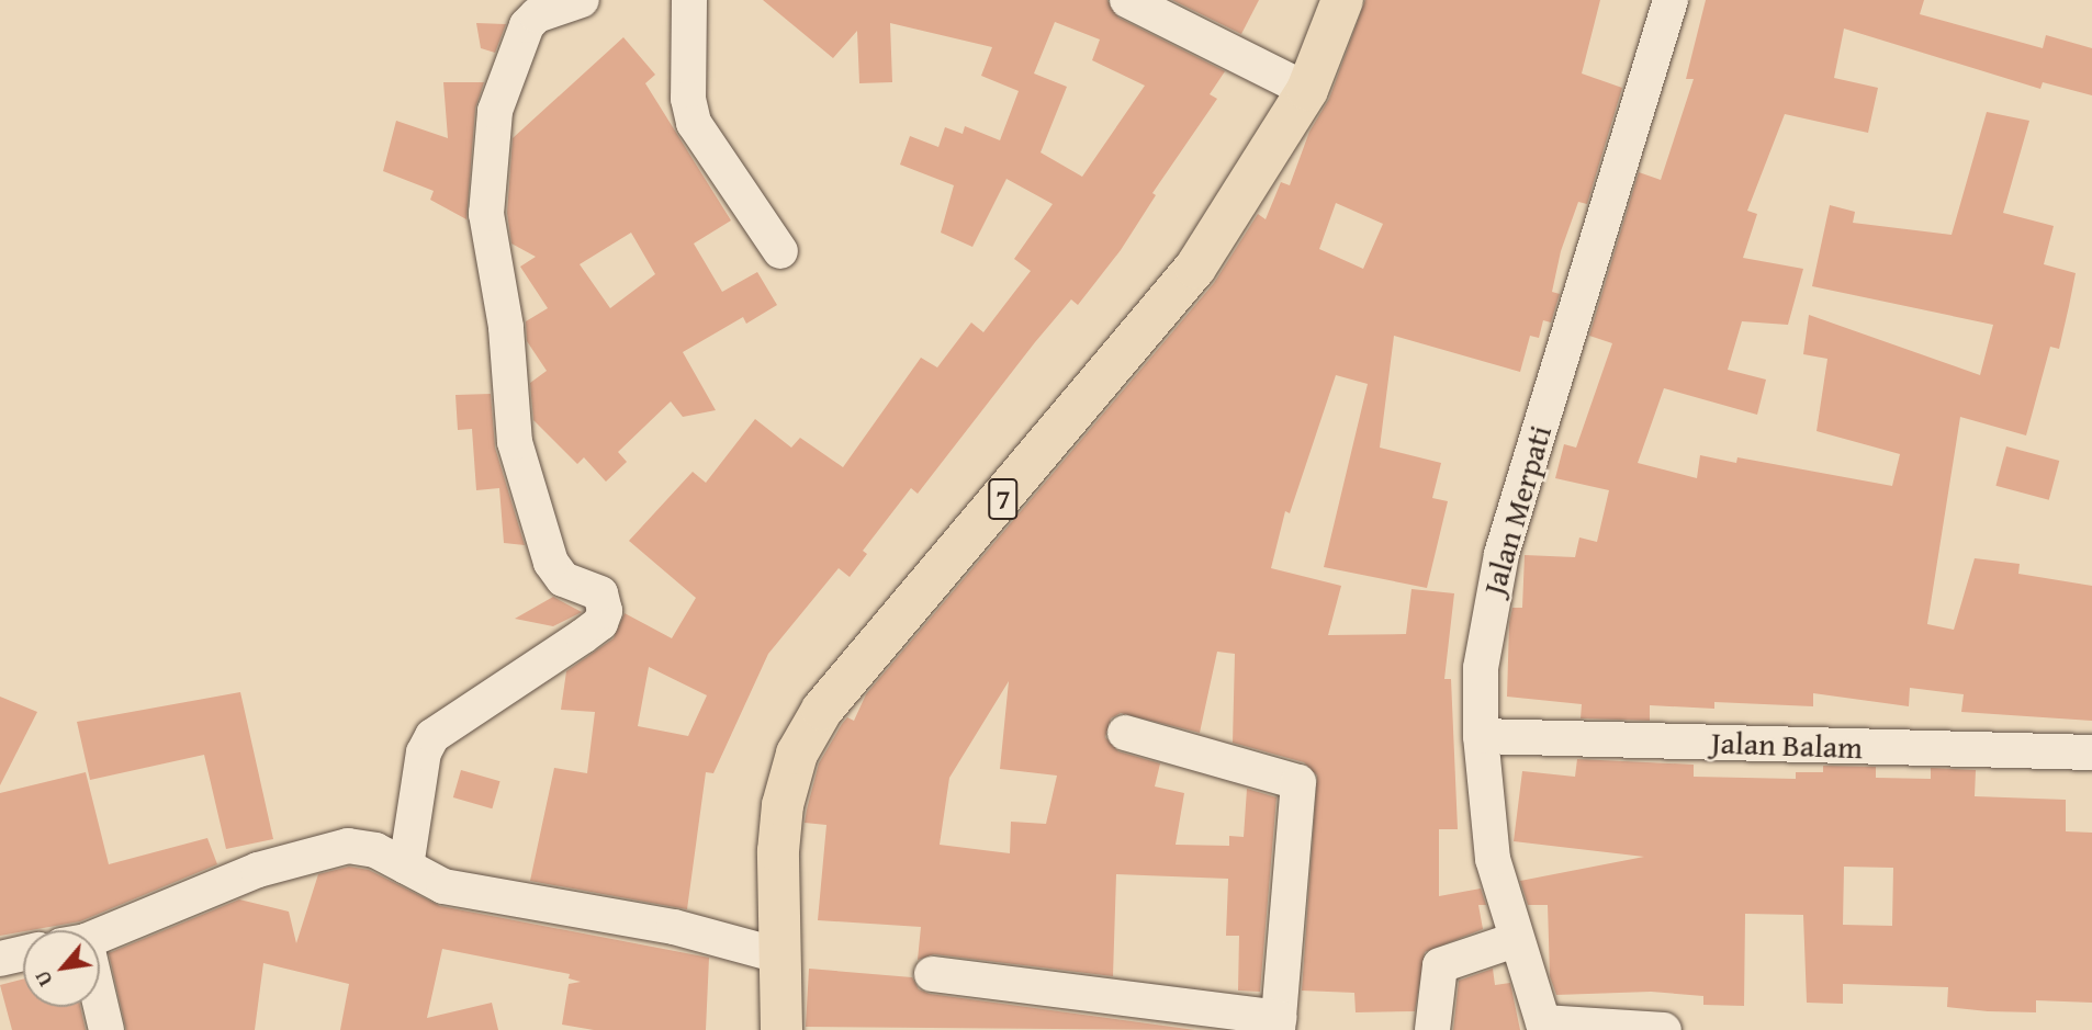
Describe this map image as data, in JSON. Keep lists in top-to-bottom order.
{
  "streets": {
    "highway": ["7"],
    "street": ["Jalan Merpati", "Jalan Balam"]
  },
  "crossings": [
    ["Jalan Merpati", "Jalan Balam"]
  ],
  "north": "bottom left"
}
